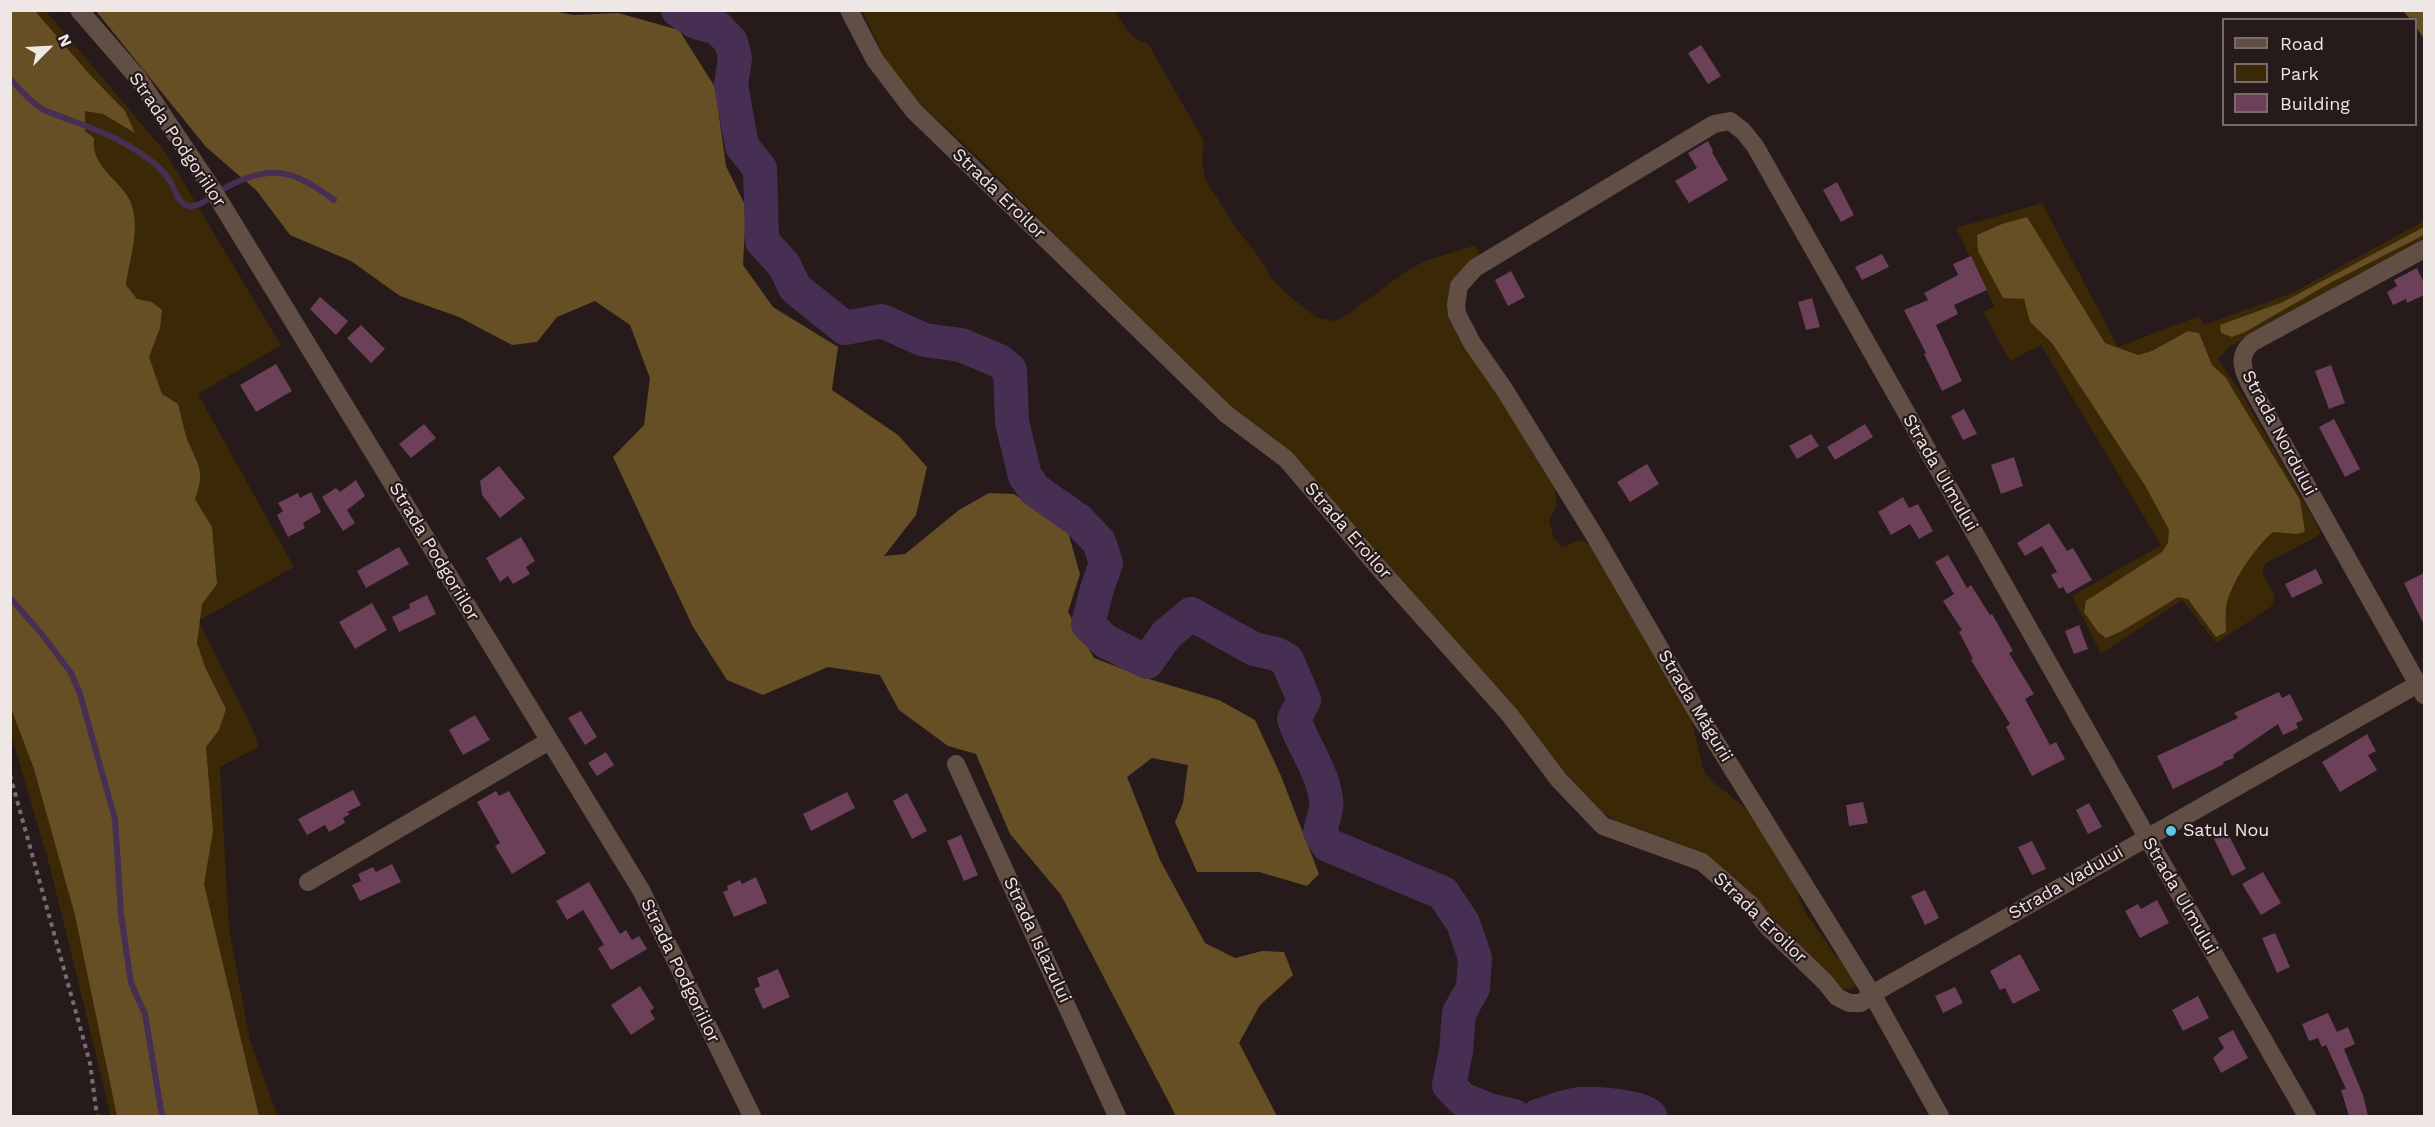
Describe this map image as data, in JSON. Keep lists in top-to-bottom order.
{
  "streets": {
    "street": [
      "Strada Podgoriilor",
      "Strada Eroilor",
      "Strada Nordului",
      "Strada Ulmului",
      "Strada Măgurii",
      "Strada Vadului",
      "Strada Islazului"
    ]
  },
  "crossings": [
    ["Strada Eroilor", "Strada Măgurii"],
    ["Strada Eroilor", "Strada Vadului"],
    ["Strada Nordului", "Strada Vadului"],
    ["Strada Ulmului", "Strada Măgurii"],
    ["Strada Ulmului", "Strada Vadului"],
    ["Strada Măgurii", "Strada Vadului"]
  ],
  "places": ["Satul Nou"],
  "legend": ["Road", "Park", "Building"],
  "north": "top right"
}
